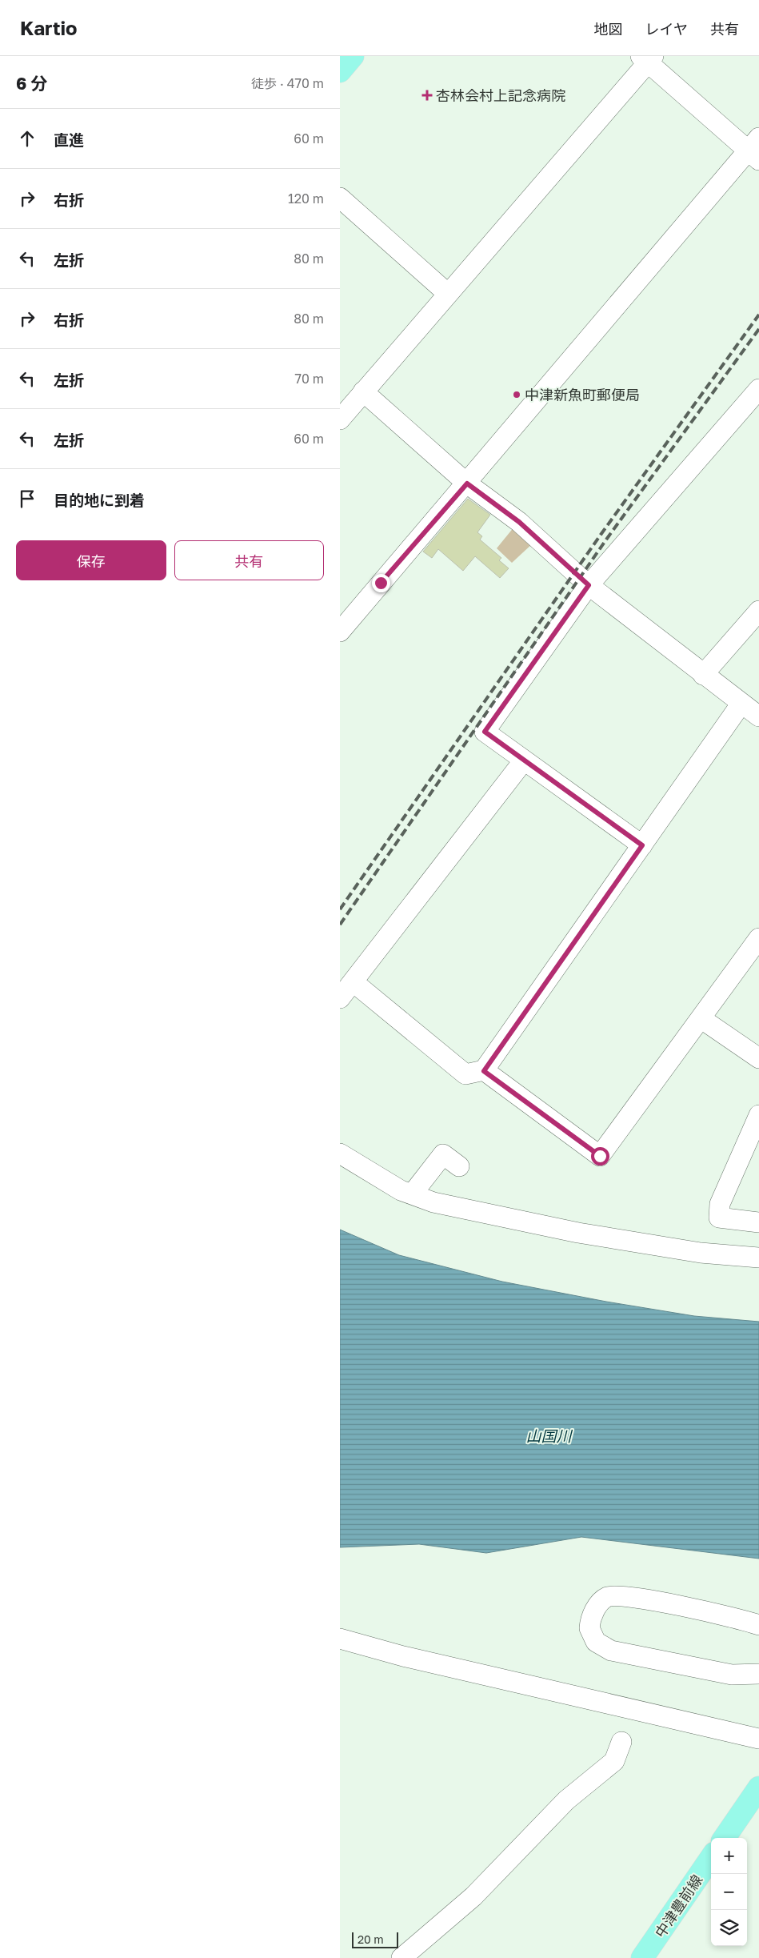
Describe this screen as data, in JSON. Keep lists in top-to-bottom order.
{
  "streets": {
    "main road": ["中津豊前線"]
  },
  "water": ["山国川"],
  "places": {
    "health": ["杏林会村上記念病院"],
    "other": ["中津新魚町郵便局"]
  },
  "scale_bar": "20 m",
  "page": {
    "header": "Kartio",
    "nav": ["地図", "レイヤ", "共有"],
    "heading": ["6 分", "徒歩 · 470 m"],
    "list": [
      ["直進", "60 m"],
      ["右折", "120 m"],
      ["左折", "80 m"],
      ["右折", "80 m"],
      ["左折", "70 m"],
      ["左折", "60 m"],
      "目的地に到着"
    ],
    "buttons": ["保存", "共有"],
    "map_buttons": ["+", "−"],
    "scale": "20 m"
  }
}
